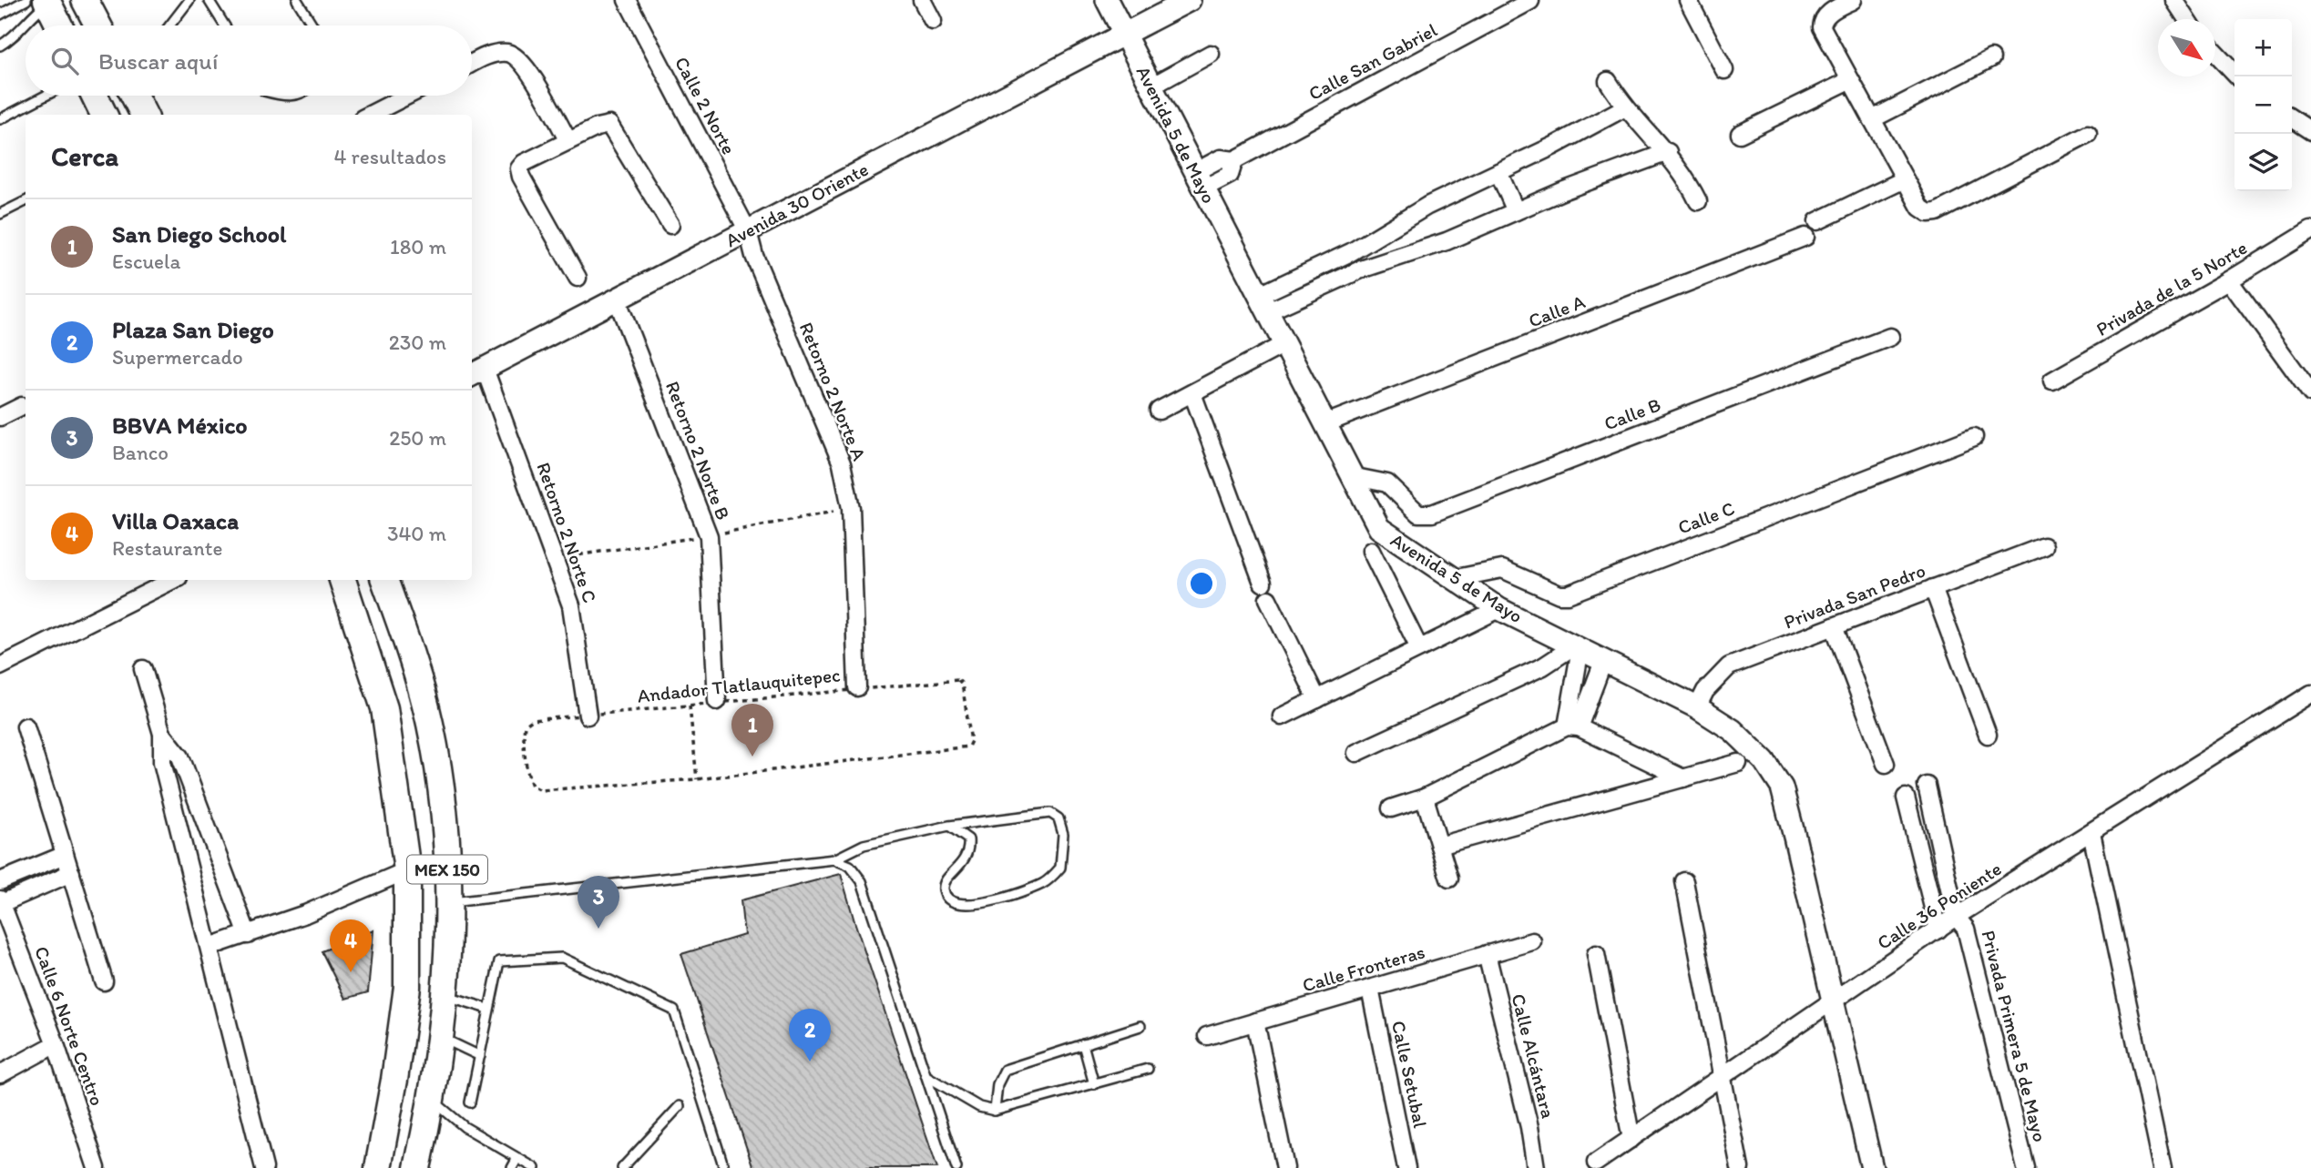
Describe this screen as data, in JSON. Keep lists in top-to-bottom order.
{
  "streets": {
    "main road": ["MEX 150"],
    "street": [
      "Calle San Gabriel",
      "Calle 2 Norte",
      "Avenida 5 de Mayo",
      "Avenida 30 Oriente",
      "Privada de la 5 Norte",
      "Calle A",
      "Retorno 2 Norte A",
      "Calle B",
      "Retorno 2 Norte B",
      "Calle C",
      "Retorno 2 Norte C",
      "Privada San Pedro",
      "Calle 36 Poniente",
      "Calle Fronteras",
      "Calle 6 Norte Centro",
      "Privada Primera 5 de Mayo",
      "Calle Alcántara",
      "Calle Setubal"
    ],
    "path": ["Andador Tlatlauquitepec"]
  },
  "crossings": [
    ["Calle San Gabriel", "Avenida 5 de Mayo"],
    ["Calle 2 Norte", "Avenida 30 Oriente"],
    ["Calle 2 Norte", "Retorno 2 Norte A"],
    ["Avenida 5 de Mayo", "Avenida 30 Oriente"],
    ["Avenida 5 de Mayo", "Calle A"],
    ["Avenida 5 de Mayo", "Calle B"],
    ["Avenida 5 de Mayo", "Calle C"],
    ["Avenida 5 de Mayo", "Privada San Pedro"],
    ["Avenida 5 de Mayo", "Calle 36 Poniente"],
    ["Avenida 30 Oriente", "Retorno 2 Norte A"],
    ["Avenida 30 Oriente", "Retorno 2 Norte B"],
    ["Avenida 30 Oriente", "Retorno 2 Norte C"],
    ["Retorno 2 Norte A", "Andador Tlatlauquitepec"],
    ["Retorno 2 Norte B", "Andador Tlatlauquitepec"],
    ["Retorno 2 Norte C", "Andador Tlatlauquitepec"],
    ["Calle 36 Poniente", "Privada Primera 5 de Mayo"],
    ["Calle Fronteras", "Calle Alcántara"],
    ["Calle Fronteras", "Calle Setubal"]
  ],
  "north": "bottom right",
  "page": {
    "map_buttons": ["+", "−"],
    "search": "Buscar aquí",
    "heading": ["Cerca", "4 resultados"],
    "list": [
      {
        "mark": "1",
        "name": "San Diego School",
        "note": "Escuela",
        "value": "180 m"
      },
      {
        "mark": "2",
        "name": "Plaza San Diego",
        "note": "Supermercado",
        "value": "230 m"
      },
      {
        "mark": "3",
        "name": "BBVA México",
        "note": "Banco",
        "value": "250 m"
      },
      {
        "mark": "4",
        "name": "Villa Oaxaca",
        "note": "Restaurante",
        "value": "340 m"
      }
    ],
    "pins": [
      "1",
      "3",
      "4",
      "2"
    ]
  }
}
